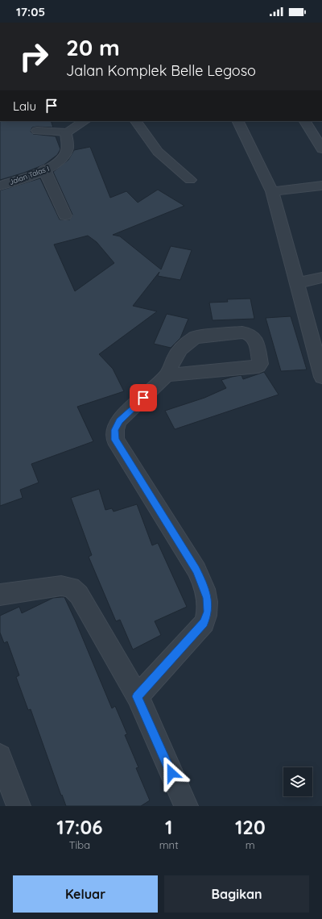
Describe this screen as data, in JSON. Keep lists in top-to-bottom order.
{
  "streets": {
    "street": ["Jalan Talas I"]
  },
  "page": {
    "status": "17:05",
    "turn": ["20 m", "Jalan Komplek Belle Legoso"],
    "then": "Lalu",
    "eta": [
      "17:06",
      "Tiba",
      "1",
      "mnt",
      "120",
      "m"
    ],
    "buttons": ["Keluar", "Bagikan"]
  }
}
